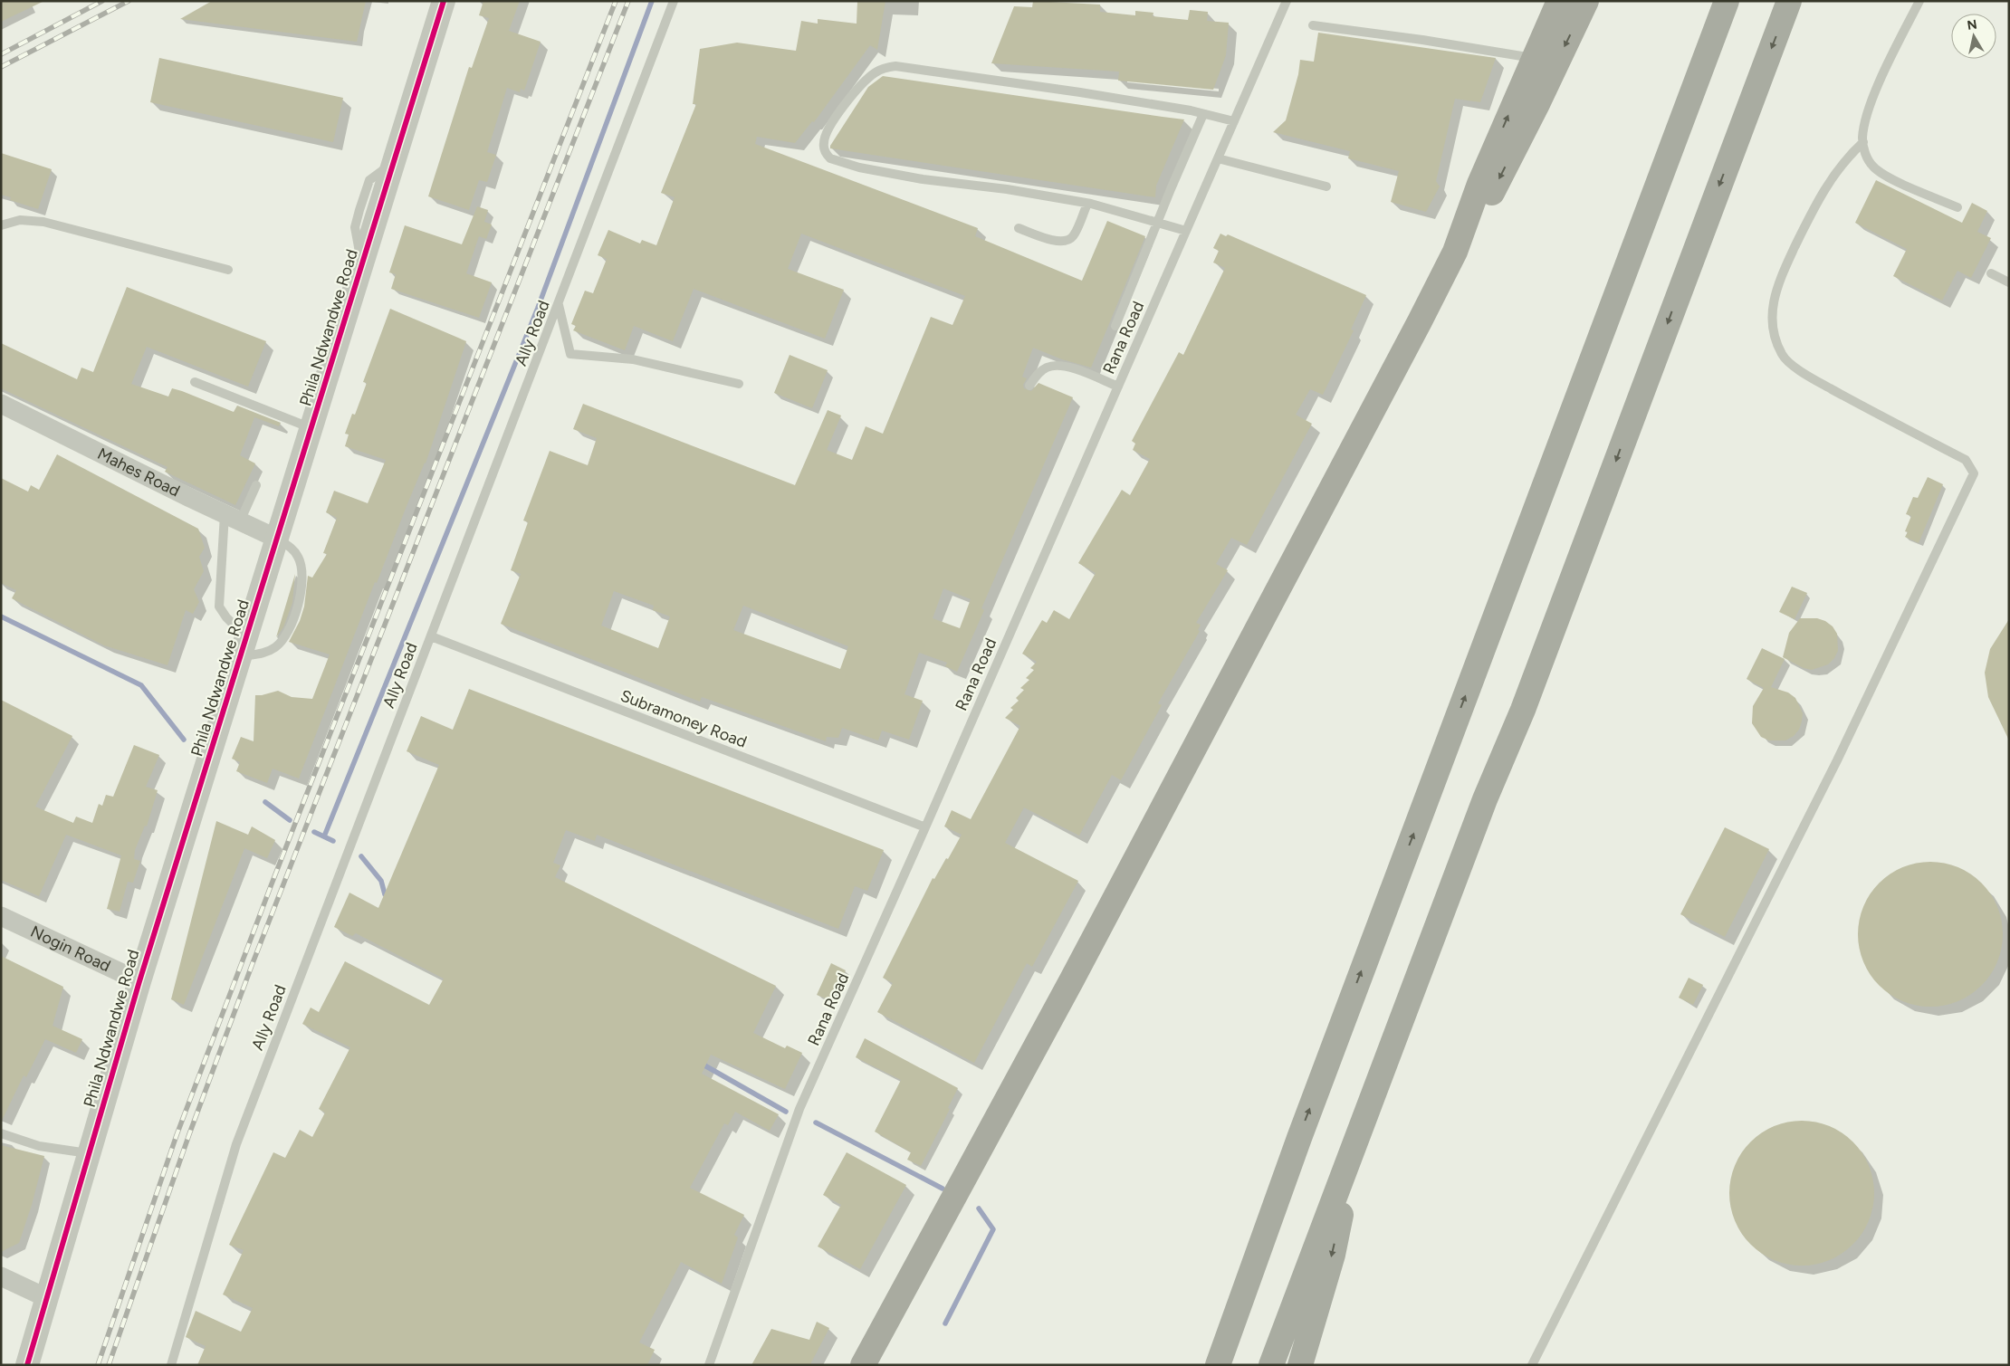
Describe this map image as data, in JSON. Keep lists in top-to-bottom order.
{
  "streets": {
    "street": ["Phila Ndwandwe Road", "Mahes Road", "Nogin Road"],
    "lane": ["Ally Road", "Rana Road", "Subramoney Road"]
  },
  "crossings": [
    ["Phila Ndwandwe Road", "Mahes Road"],
    ["Phila Ndwandwe Road", "Nogin Road"],
    ["Ally Road", "Subramoney Road"],
    ["Rana Road", "Subramoney Road"]
  ],
  "north": "top"
}
